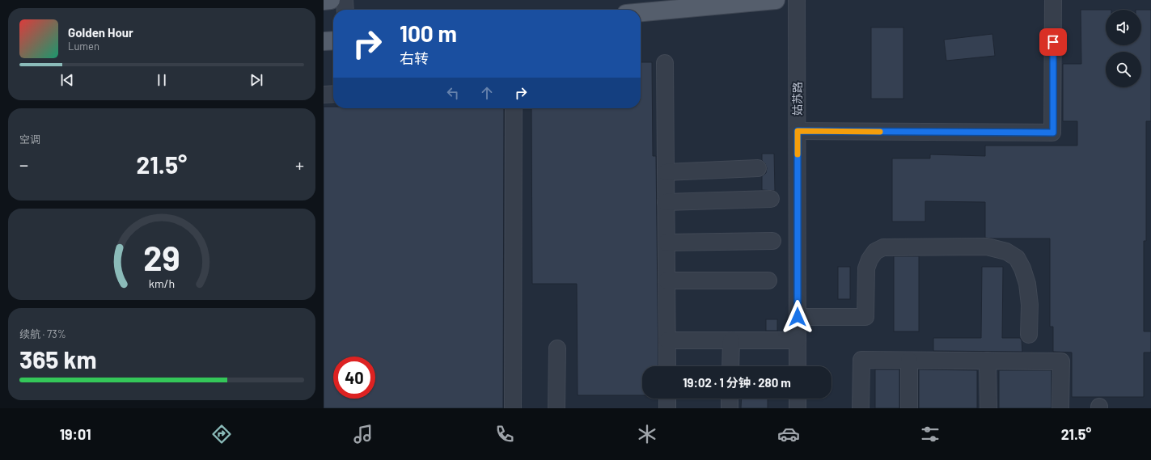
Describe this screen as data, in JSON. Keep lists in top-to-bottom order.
{
  "streets": {
    "street": ["姑苏路"]
  },
  "page": {
    "turn": ["100 m", "右转"],
    "song": ["Golden Hour", "Lumen"],
    "tile": [
      "空调",
      ["续航 · 73%", "365 km"]
    ],
    "heat": ["−", "21.5°", "+"],
    "limit": "40",
    "trip": "19:02 · 1 分钟 · 280 m",
    "tabs": ["19:01", "21.5°"],
    "gauge": ["29", "km/h"]
  }
}
